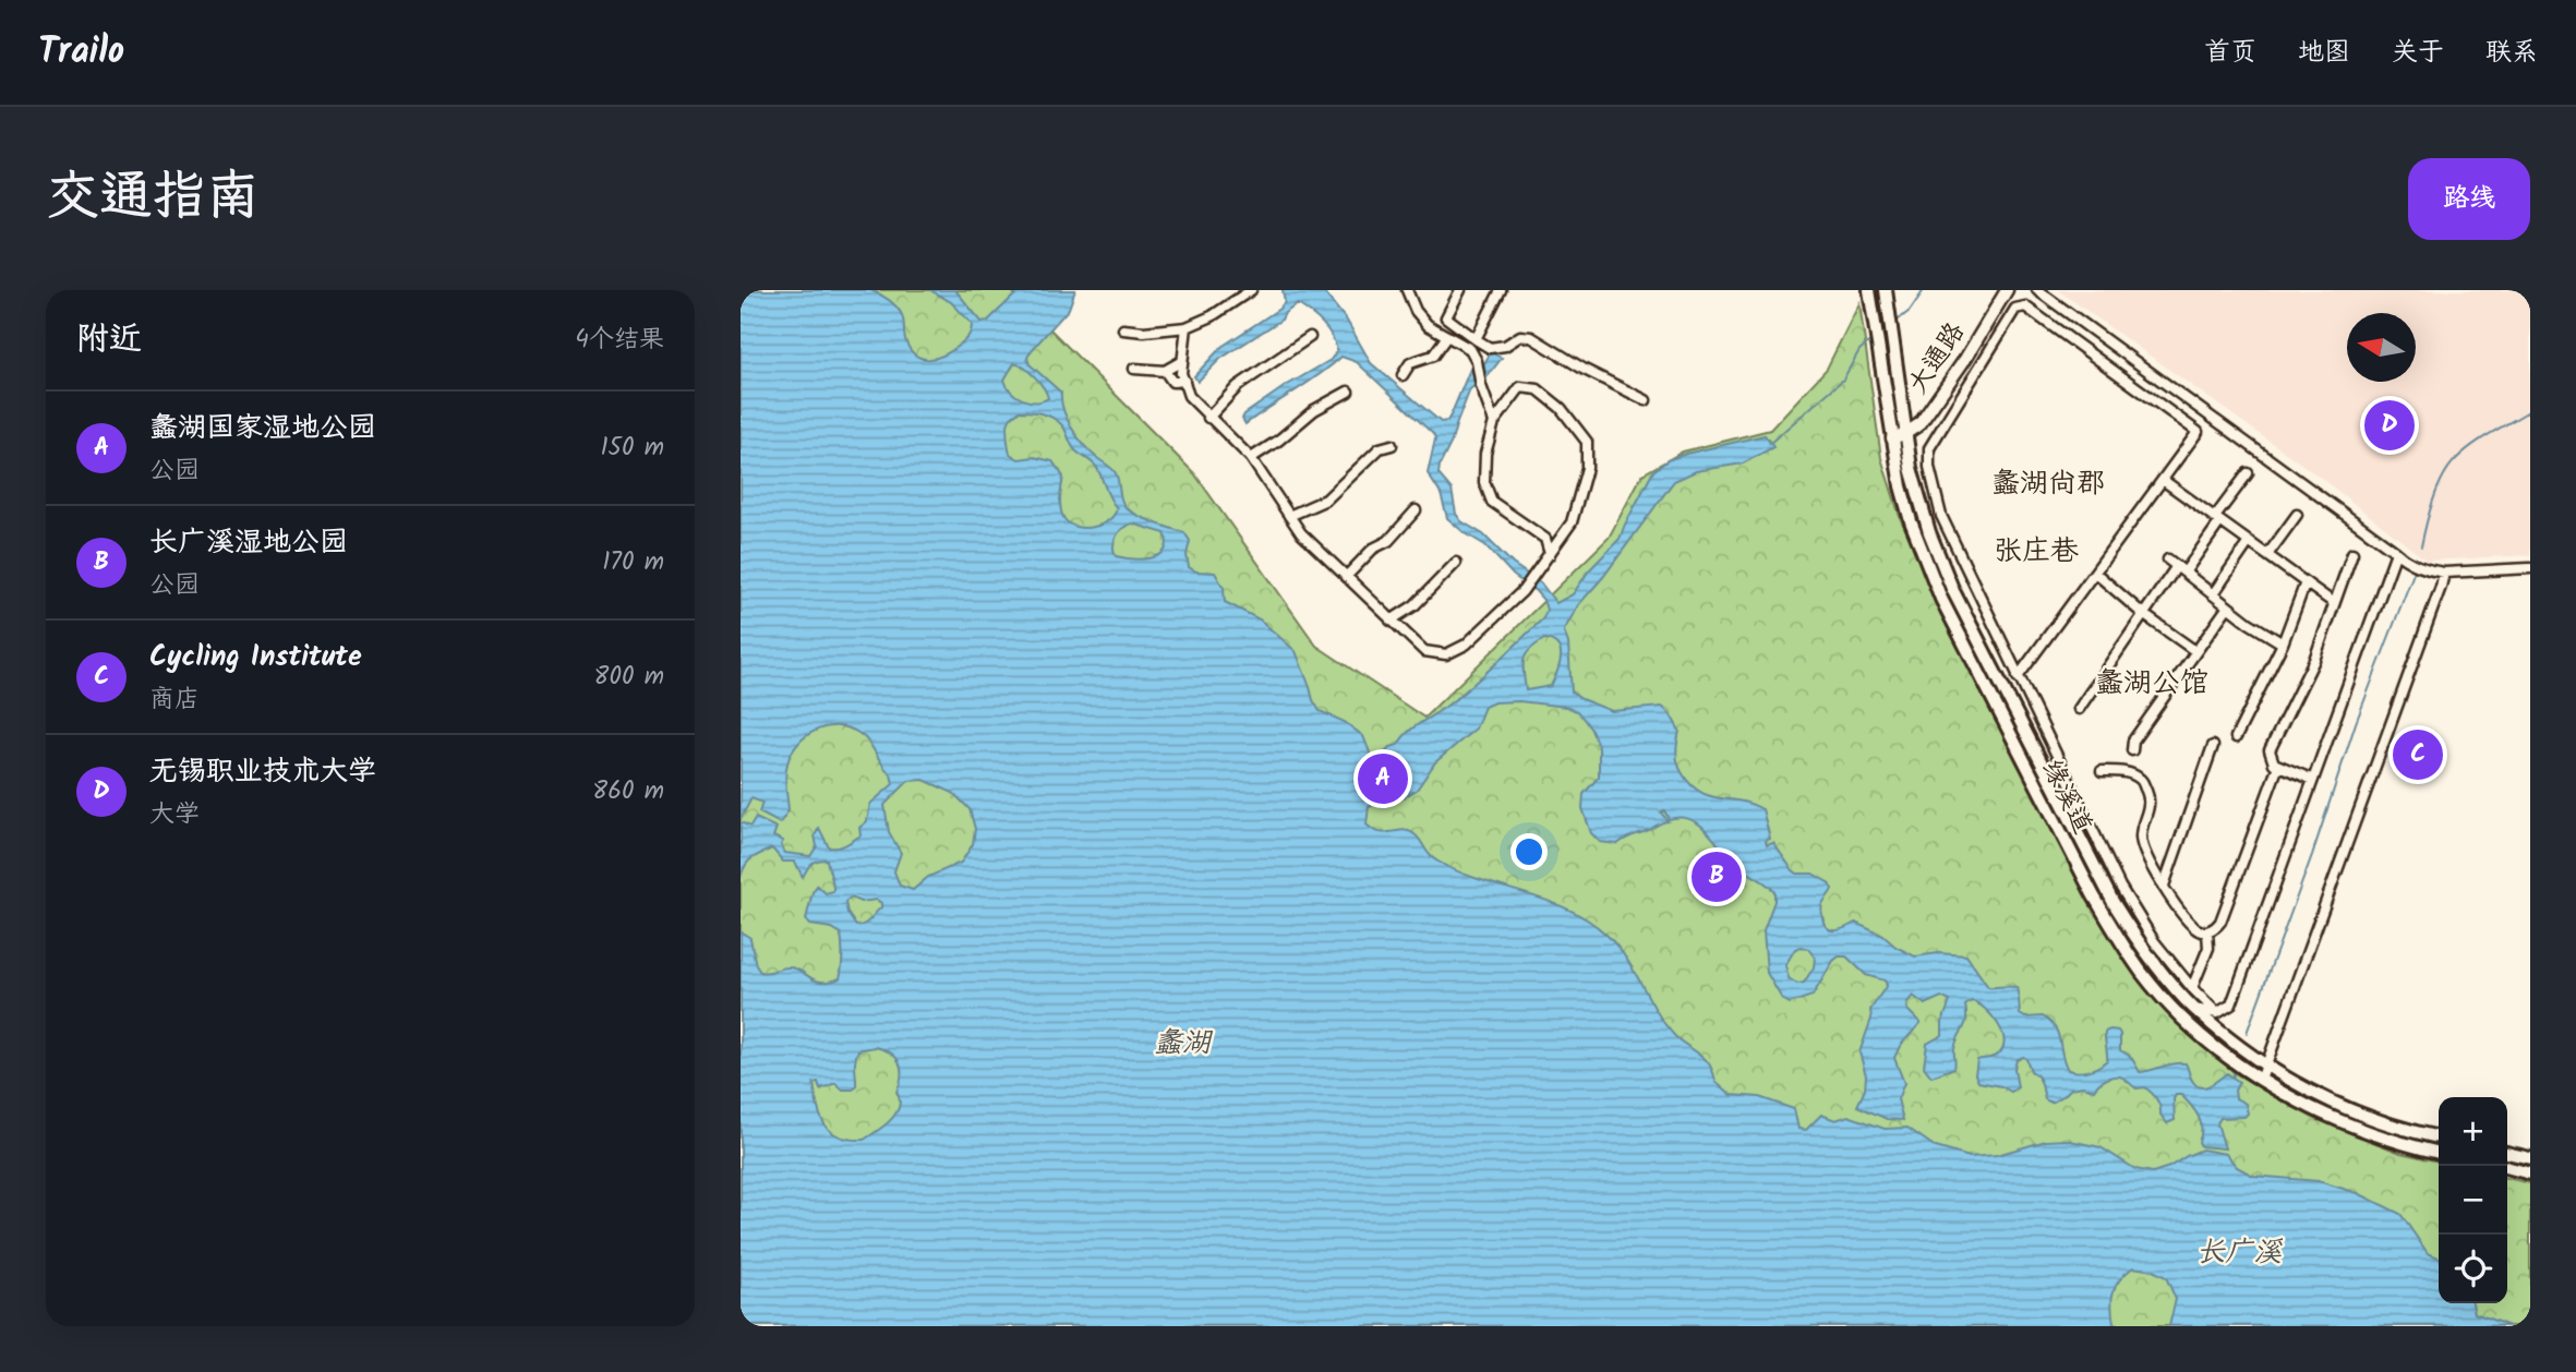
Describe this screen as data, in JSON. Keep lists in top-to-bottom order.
{
  "streets": {
    "main road": ["缘溪道"],
    "street": ["大通路"]
  },
  "crossings": [
    ["大通路", "缘溪道"]
  ],
  "districts": ["蠡湖尚郡", "张庄巷", "蠡湖公馆"],
  "water": ["蠡湖", "长广溪"],
  "north": "left",
  "page": {
    "header": "Trailo",
    "nav": [
      "首页",
      "地图",
      "关于",
      "联系"
    ],
    "title": "交通指南",
    "buttons": "路线",
    "heading": ["附近", "4个结果"],
    "list": [
      {
        "mark": "A",
        "name": "蠡湖国家湿地公园",
        "note": "公园",
        "value": "150 m"
      },
      {
        "mark": "B",
        "name": "长广溪湿地公园",
        "note": "公园",
        "value": "170 m"
      },
      {
        "mark": "C",
        "name": "Cycling Institute",
        "note": "商店",
        "value": "800 m"
      },
      {
        "mark": "D",
        "name": "无锡职业技术大学",
        "note": "大学",
        "value": "860 m"
      }
    ],
    "pins": [
      "D",
      "C",
      "A",
      "B"
    ],
    "map_buttons": ["+", "−"]
  }
}
